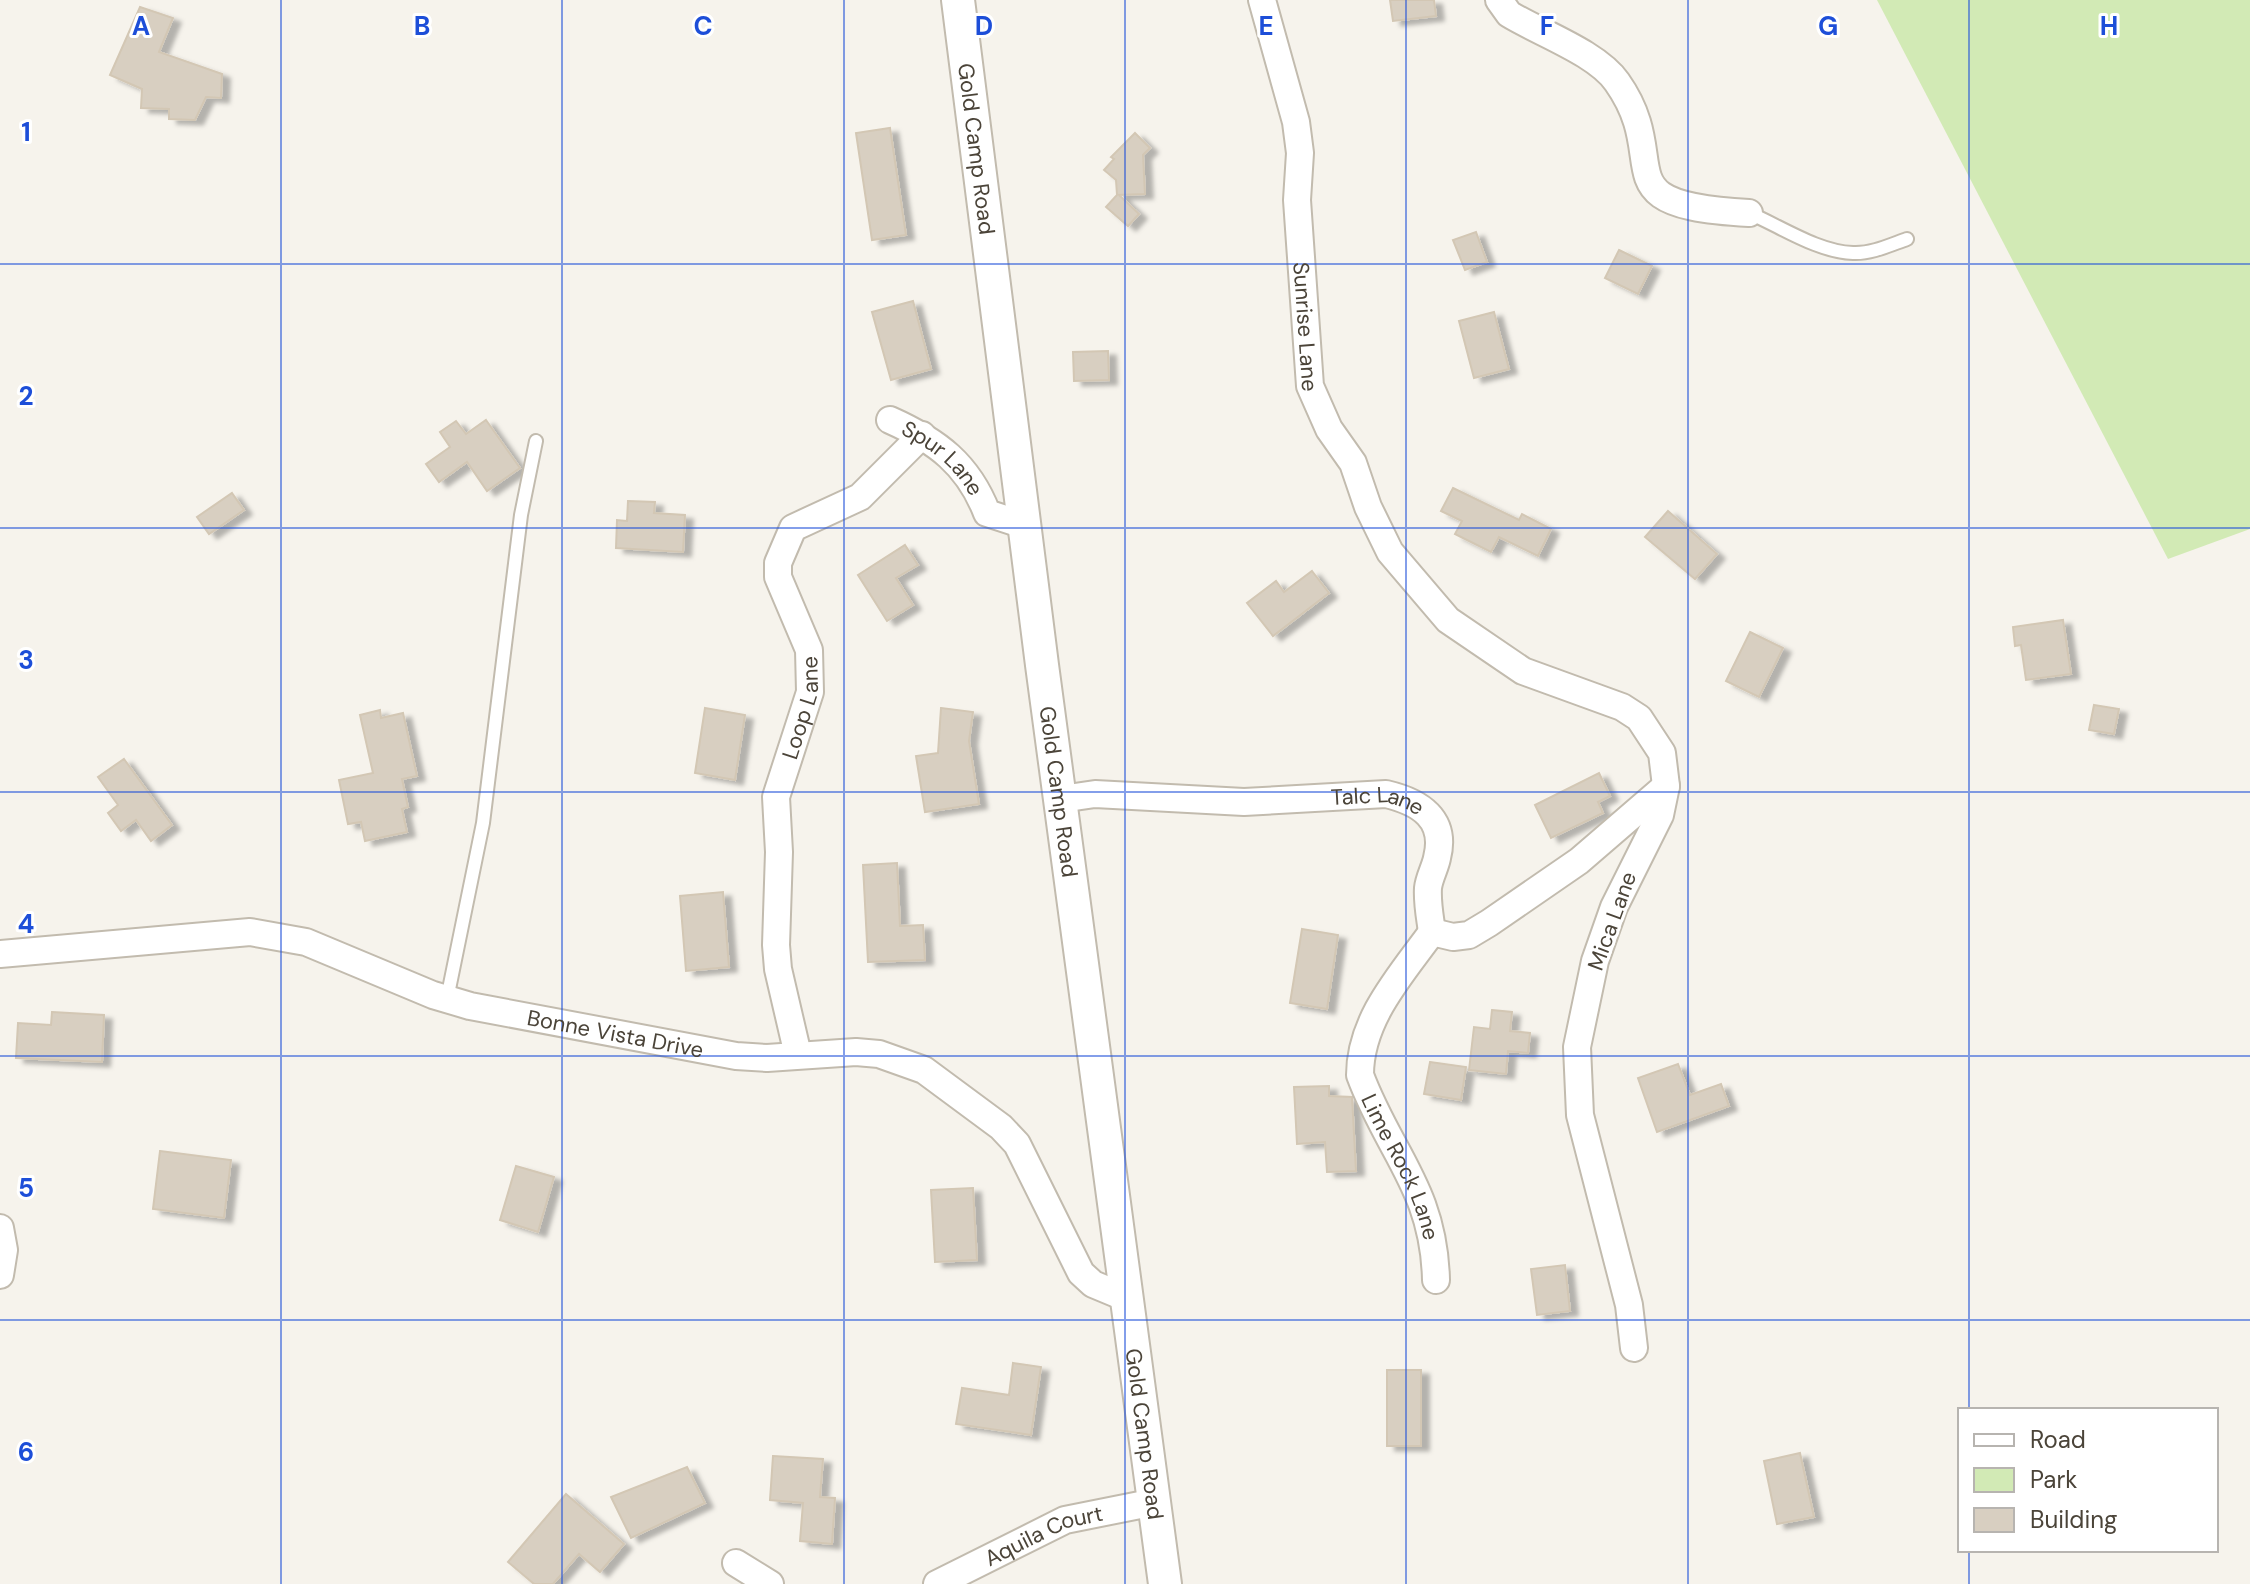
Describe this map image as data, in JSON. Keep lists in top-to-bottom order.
{
  "streets": {
    "street": [
      "Gold Camp Road",
      "Sunrise Lane",
      "Spur Lane",
      "Loop Lane",
      "Talc Lane",
      "Mica Lane",
      "Bonne Vista Drive",
      "Lime Rock Lane",
      "Aquila Court"
    ]
  },
  "crossings": [
    ["Gold Camp Road", "Spur Lane"],
    ["Gold Camp Road", "Talc Lane"],
    ["Gold Camp Road", "Bonne Vista Drive"],
    ["Gold Camp Road", "Aquila Court"],
    ["Sunrise Lane", "Mica Lane"],
    ["Spur Lane", "Loop Lane"],
    ["Loop Lane", "Bonne Vista Drive"],
    ["Talc Lane", "Lime Rock Lane"]
  ],
  "legend": ["Road", "Park", "Building"],
  "grid": {
    "columns": [
      "A",
      "B",
      "C",
      "D",
      "E",
      "F",
      "G",
      "H"
    ],
    "rows": [
      "1",
      "2",
      "3",
      "4",
      "5",
      "6"
    ]
  }
}
